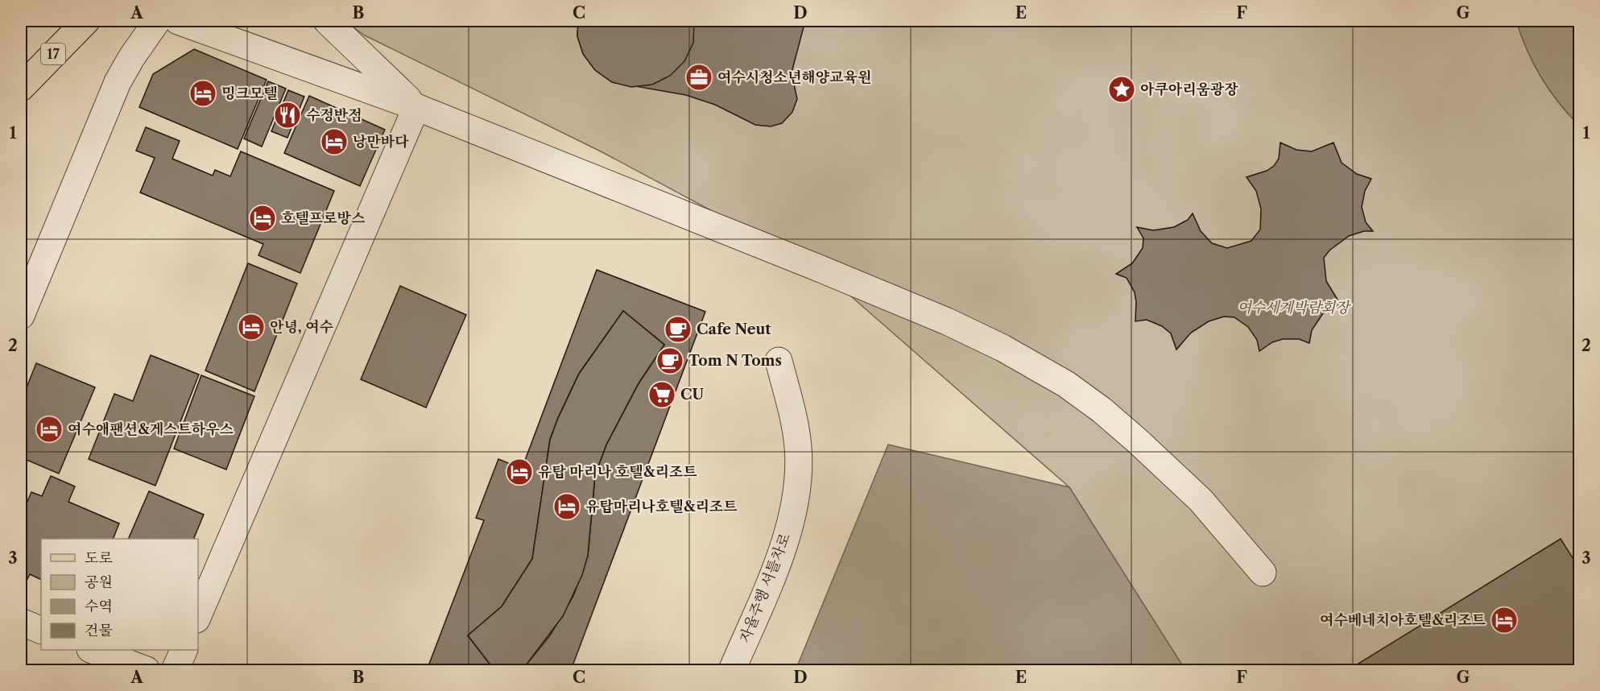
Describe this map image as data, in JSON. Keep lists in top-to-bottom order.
{
  "streets": {
    "main road": ["17"],
    "street": ["자율주행 셔틀차로"]
  },
  "parks": ["여수세계박람회장"],
  "places": {
    "office": ["여수시청소년해양교육원"],
    "place": ["아쿠아리움광장"],
    "hotel": [
      "밍크모텔",
      "낭만바다",
      "호텔프로방스",
      "안녕, 여수",
      "여수애팬션&게스트하우스",
      "유탑 마리나 호텔&리조트",
      "유탑마리나호텔&리조트",
      "여수베네치아호텔&리조트"
    ],
    "restaurant": ["수정반점"],
    "cafe": ["Cafe Neut", "Tom N Toms"],
    "supermarket": ["CU"]
  },
  "legend": [
    "도로",
    "공원",
    "수역",
    "건물"
  ],
  "grid": {
    "columns": [
      "A",
      "B",
      "C",
      "D",
      "E",
      "F",
      "G"
    ],
    "rows": ["1", "2", "3"]
  }
}
